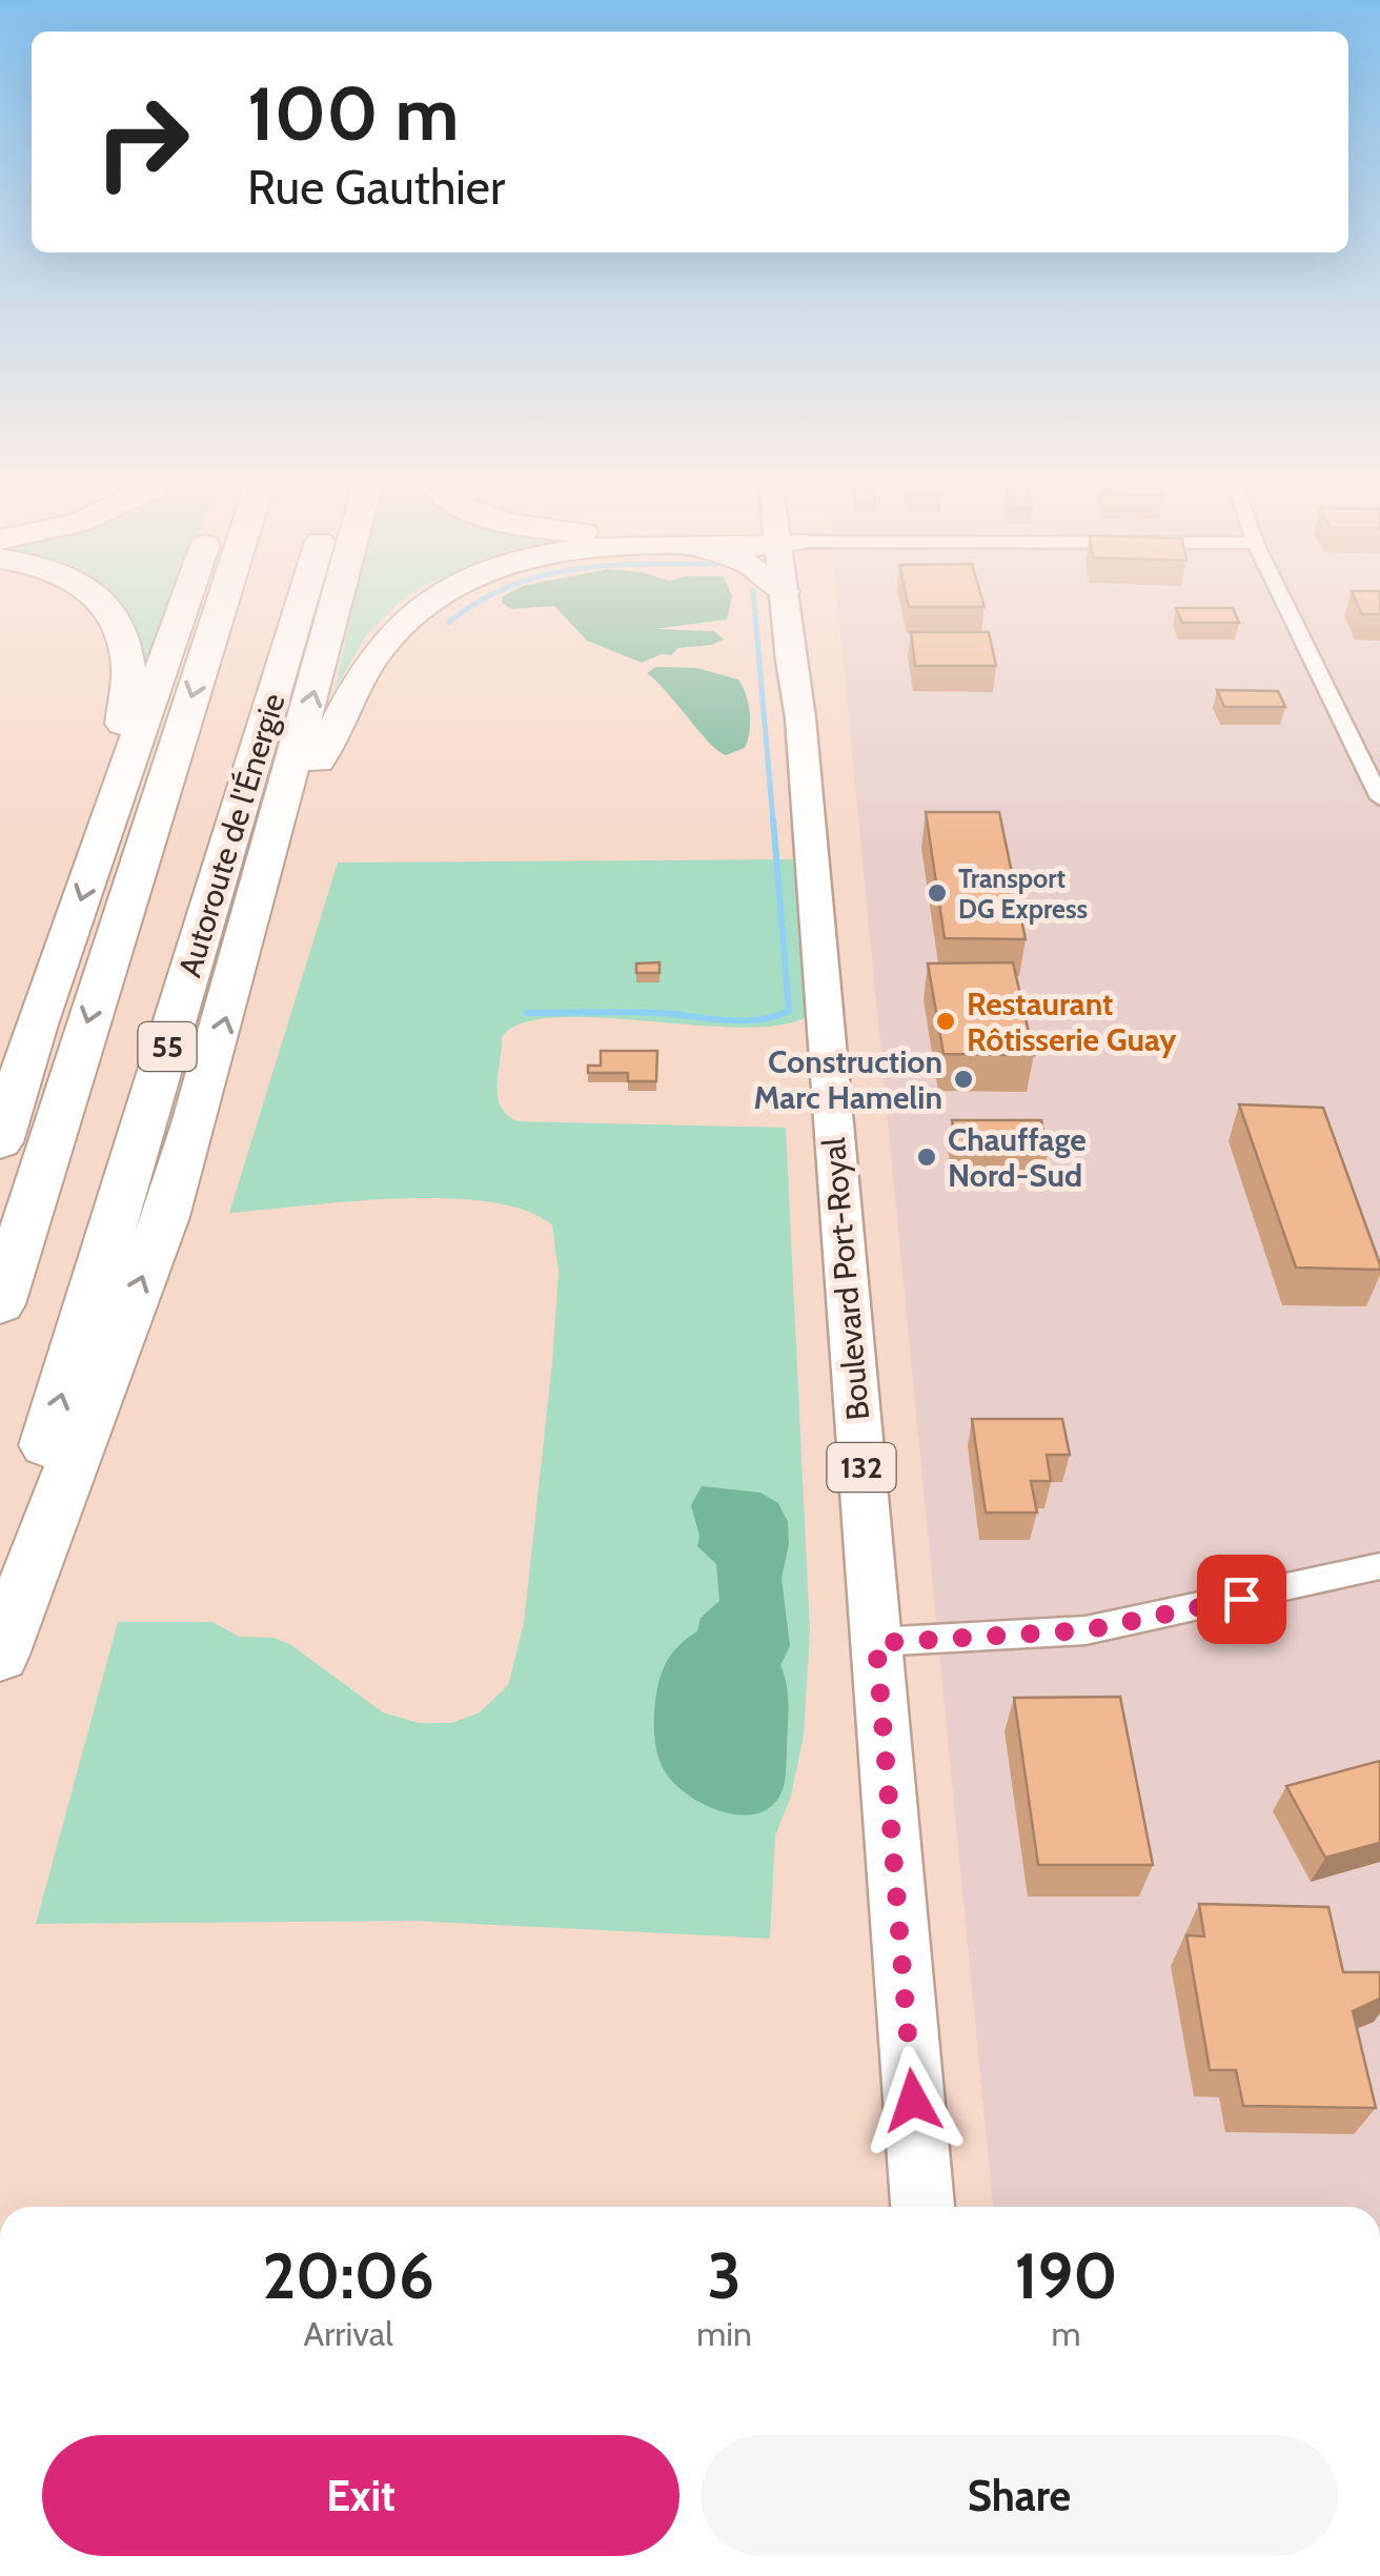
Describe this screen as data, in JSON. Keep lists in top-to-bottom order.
{
  "streets": {
    "highway": ["Autoroute de l'Énergie", "55"],
    "main road": ["Boulevard Port-Royal", "132"]
  },
  "places": [
    "Transport DG Express",
    "Restaurant Rôtisserie Guay",
    "Construction Marc Hamelin",
    "Chauffage Nord-Sud"
  ],
  "page": {
    "turn": ["100 m", "Rue Gauthier"],
    "eta": [
      "20:06",
      "Arrival",
      "3",
      "min",
      "190",
      "m"
    ],
    "buttons": ["Exit", "Share"]
  }
}
